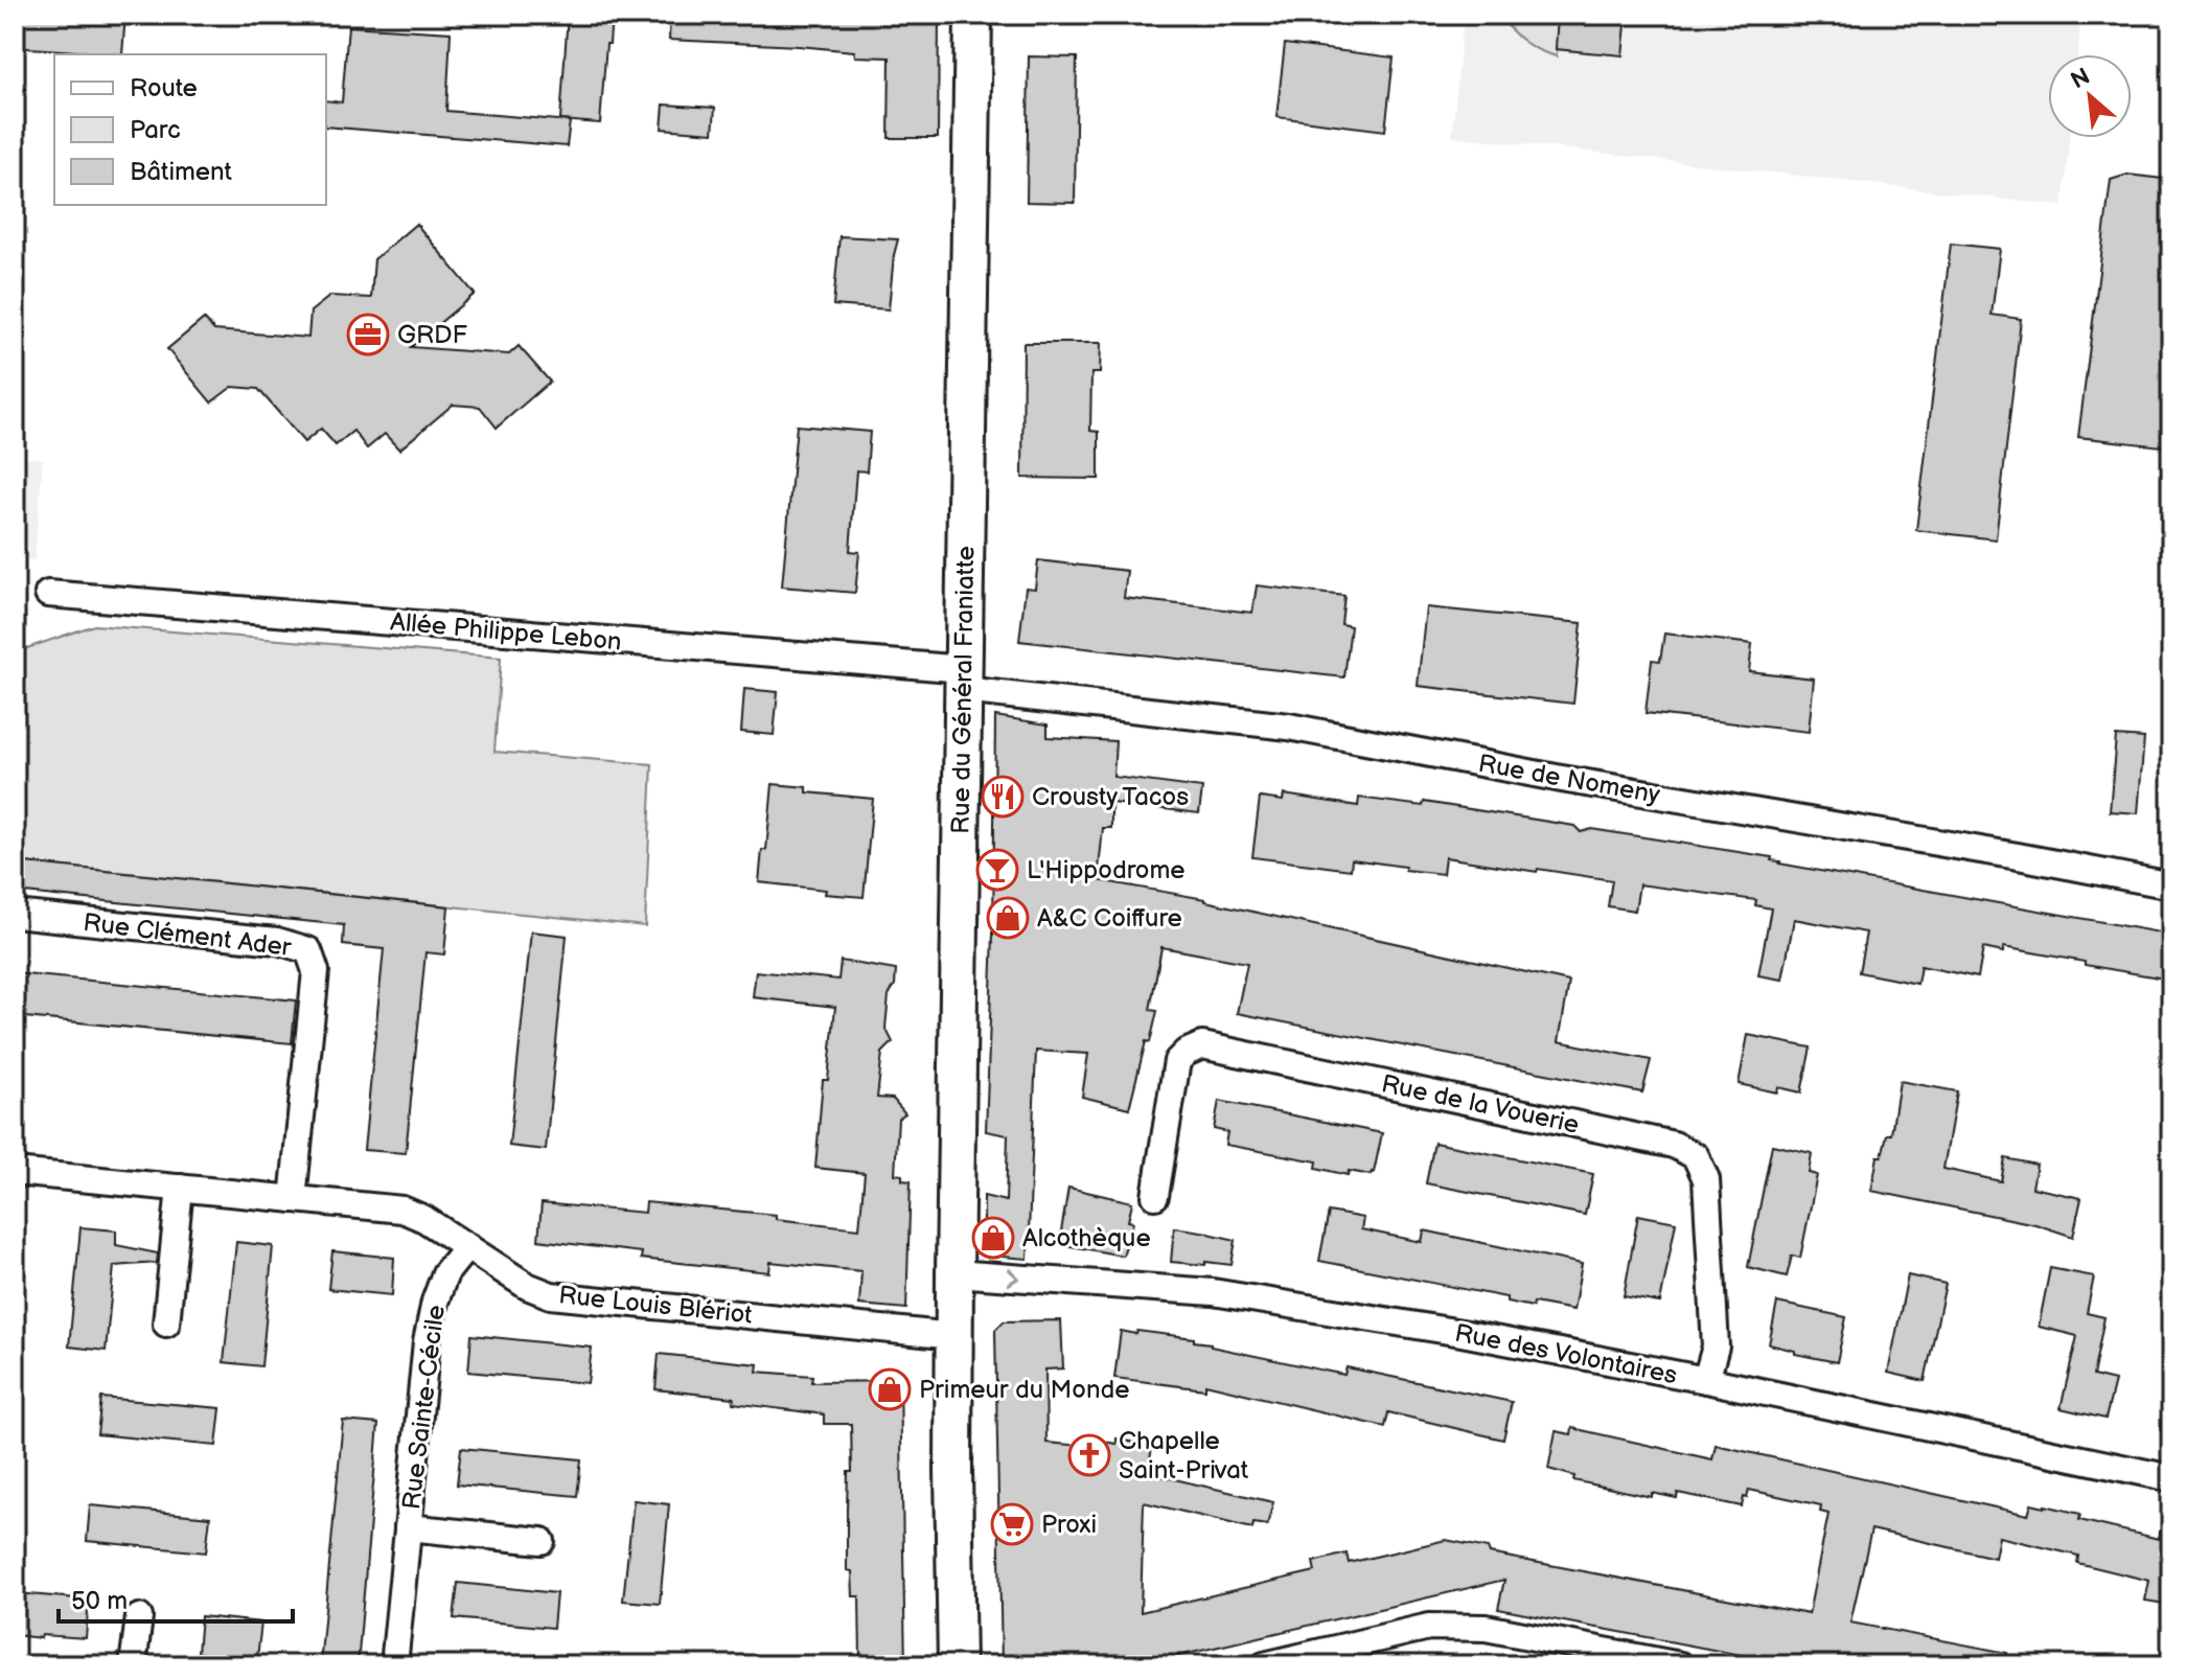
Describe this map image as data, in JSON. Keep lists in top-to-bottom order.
{
  "streets": {
    "main road": ["Rue du Général Franiatte"],
    "street": [
      "Allée Philippe Lebon",
      "Rue de Nomeny",
      "Rue Clément Ader",
      "Rue de la Vouerie",
      "Rue Louis Blériot",
      "Rue des Volontaires",
      "Rue Sainte-Cécile"
    ]
  },
  "crossings": [
    ["Allée Philippe Lebon", "Rue du Général Franiatte"],
    ["Allée Philippe Lebon", "Rue de Nomeny"],
    ["Rue du Général Franiatte", "Rue de Nomeny"],
    ["Rue du Général Franiatte", "Rue Louis Blériot"],
    ["Rue du Général Franiatte", "Rue des Volontaires"],
    ["Rue Clément Ader", "Rue Louis Blériot"],
    ["Rue de la Vouerie", "Rue des Volontaires"],
    ["Rue Louis Blériot", "Rue Sainte-Cécile"]
  ],
  "one_way": ["Rue des Volontaires"],
  "places": {
    "office": ["GRDF"],
    "restaurant": ["Crousty Tacos"],
    "bar": ["L'Hippodrome"],
    "shop": ["A&C Coiffure", "Alcothèque", "Primeur du Monde"],
    "church": ["Chapelle Saint-Privat"],
    "supermarket": ["Proxi"]
  },
  "legend": ["Route", "Parc", "Bâtiment"],
  "scale_bar": "50 m",
  "north": "top left"
}
